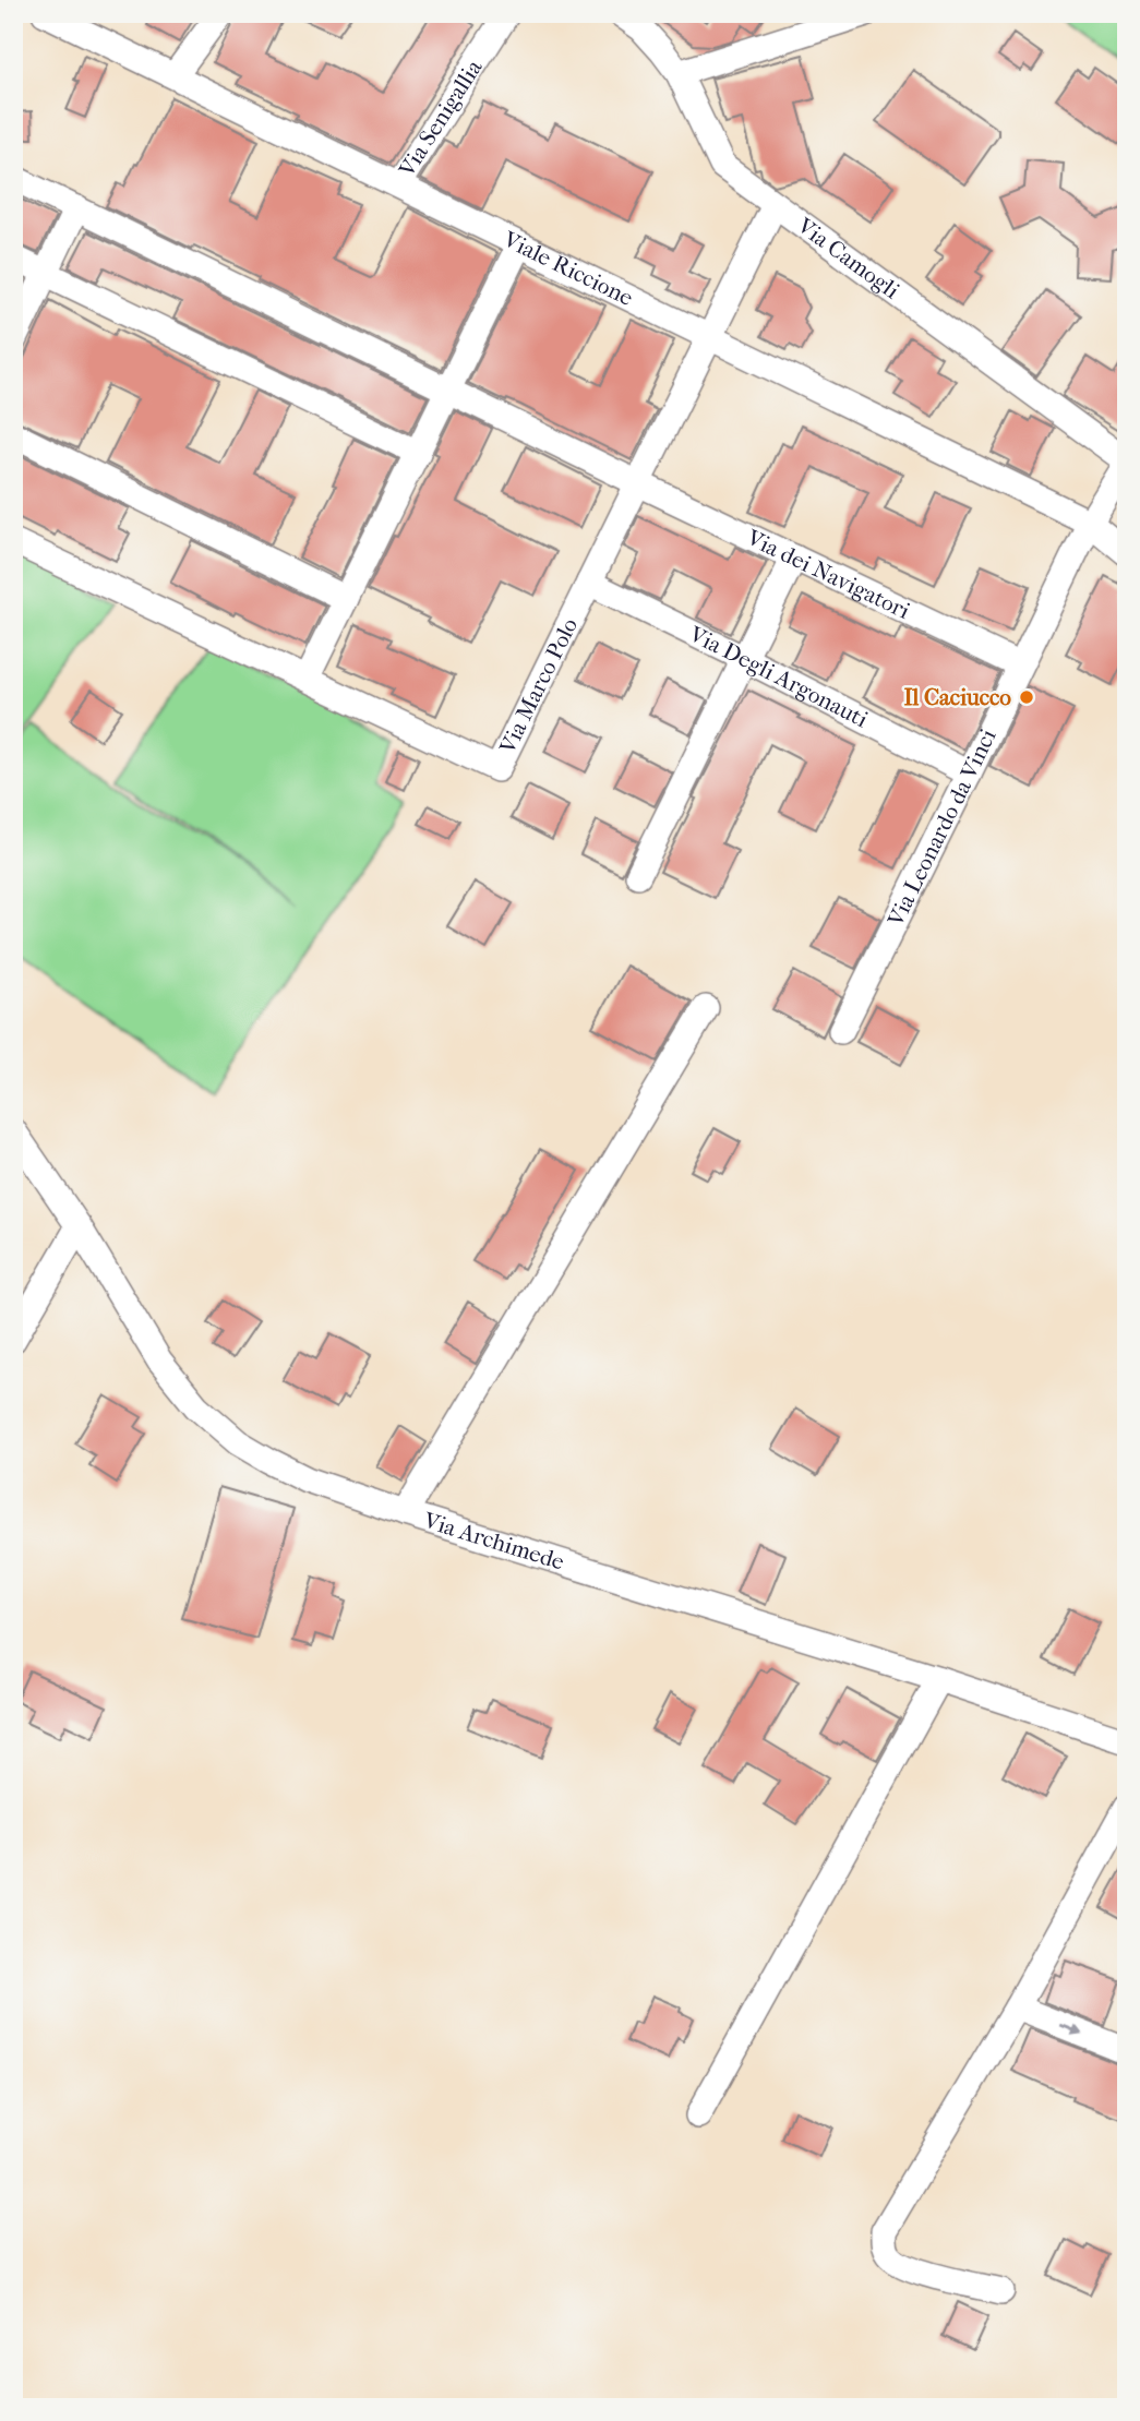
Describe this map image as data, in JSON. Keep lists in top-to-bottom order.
{
  "streets": {
    "street": [
      "Via Senigallia",
      "Via Camogli",
      "Viale Riccione",
      "Via dei Navigatori",
      "Via Degli Argonauti",
      "Via Marco Polo",
      "Via Leonardo da Vinci",
      "Via Archimede"
    ]
  },
  "crossings": [
    ["Via Senigallia", "Viale Riccione"],
    ["Via Camogli", "Via Marco Polo"],
    ["Via Camogli", "Via Leonardo da Vinci"],
    ["Viale Riccione", "Via Marco Polo"],
    ["Viale Riccione", "Via Leonardo da Vinci"],
    ["Via dei Navigatori", "Via Marco Polo"],
    ["Via dei Navigatori", "Via Leonardo da Vinci"],
    ["Via Degli Argonauti", "Via Marco Polo"],
    ["Via Degli Argonauti", "Via Leonardo da Vinci"]
  ],
  "places": ["Il Caciucco"]
}
